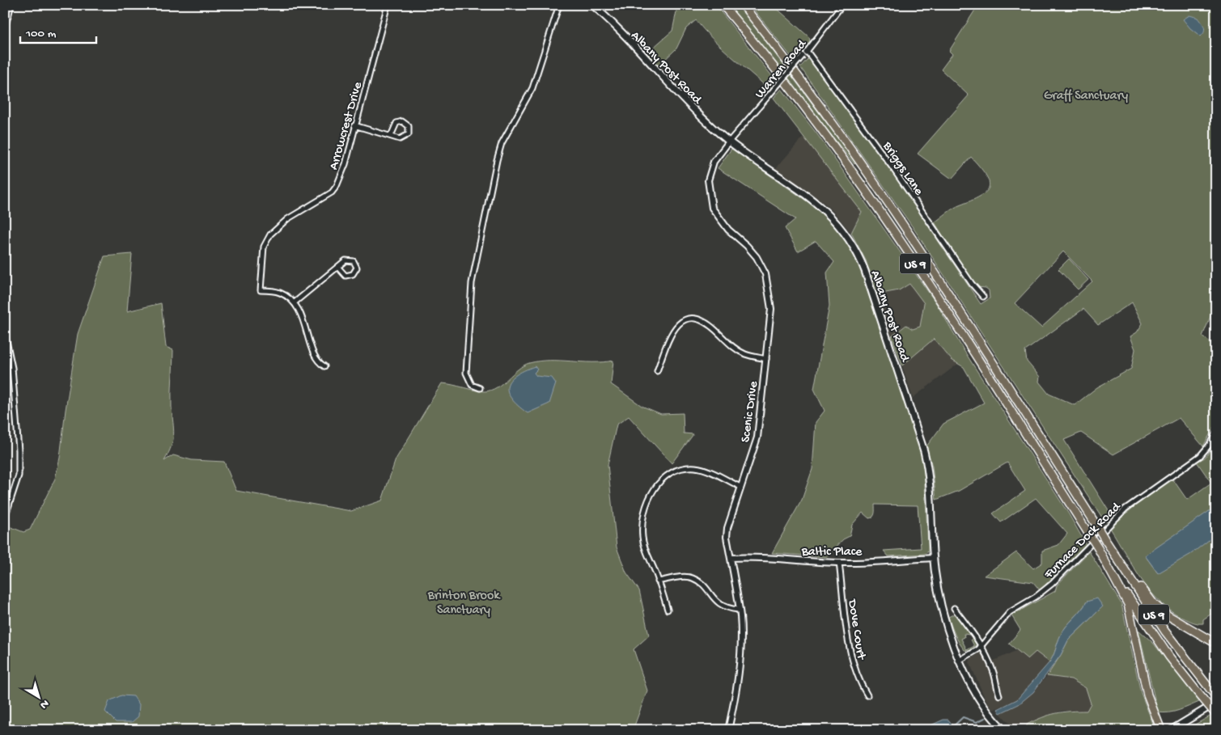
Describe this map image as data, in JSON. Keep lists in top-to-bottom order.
{
  "streets": {
    "highway": ["US 9"],
    "main road": ["Albany Post Road"],
    "street": [
      "Warren Road",
      "Arrowcrest Drive",
      "Briggs Lane",
      "Scenic Drive",
      "Furnace Dock Road",
      "Baltic Place",
      "Dove Court"
    ]
  },
  "crossings": [
    ["Albany Post Road", "Warren Road"],
    ["Albany Post Road", "Scenic Drive"],
    ["Albany Post Road", "Furnace Dock Road"],
    ["Albany Post Road", "Baltic Place"],
    ["Warren Road", "Briggs Lane"],
    ["Warren Road", "Scenic Drive"],
    ["Scenic Drive", "Baltic Place"],
    ["Baltic Place", "Dove Court"]
  ],
  "parks": ["Graff Sanctuary", "Brinton Brook Sanctuary"],
  "scale_bar": "100 m",
  "north": "bottom right"
}
